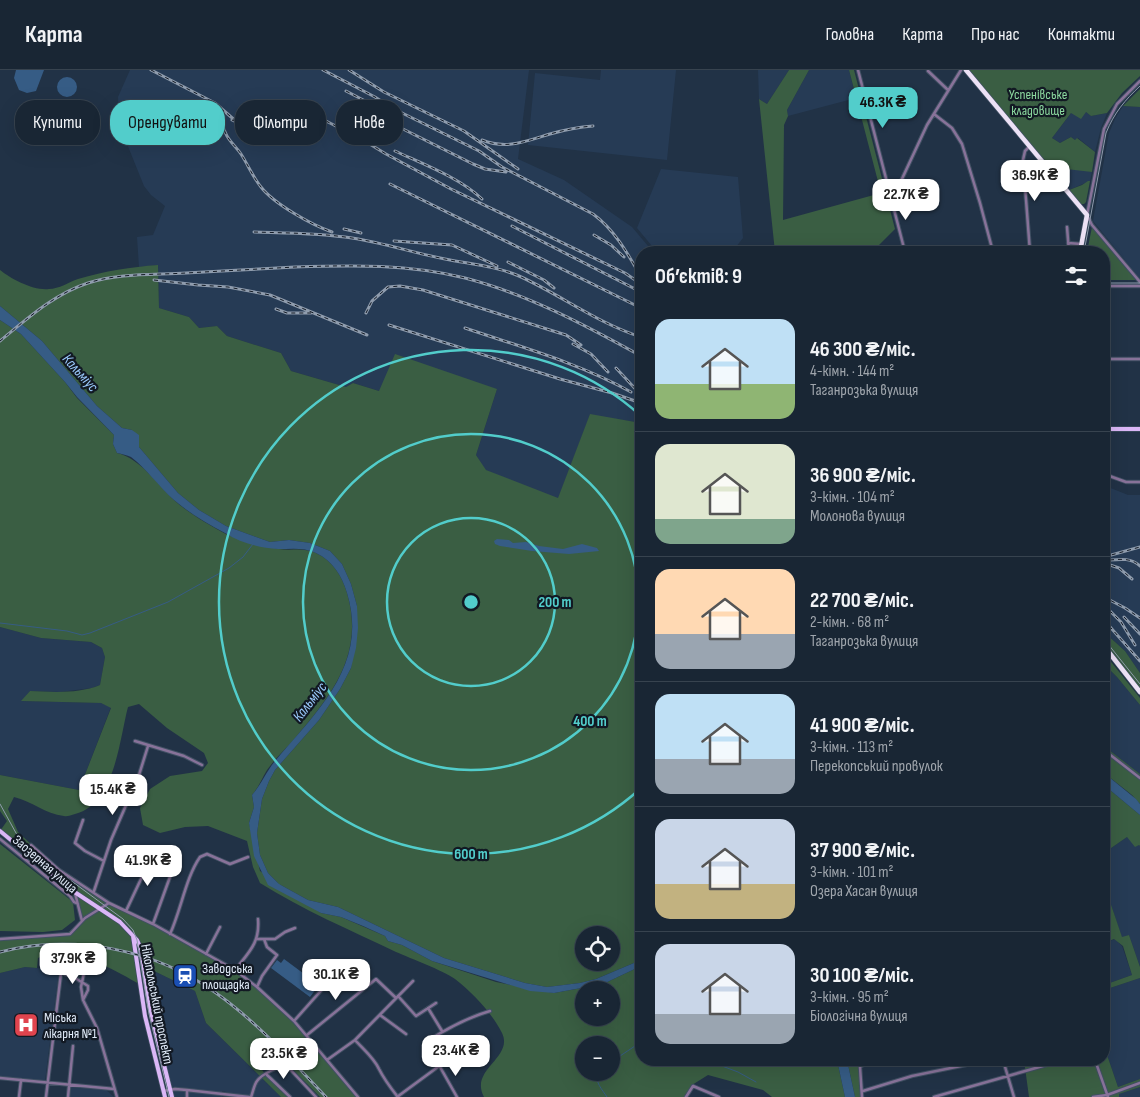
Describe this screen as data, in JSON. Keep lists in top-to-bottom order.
{
  "streets": {
    "main road": ["Нікопольський проспект"],
    "street": ["Заозерная улица"]
  },
  "water": ["Кальміус"],
  "parks": ["Успенівське кладовище"],
  "places": {
    "station": ["Заводська площадка"],
    "hospital": ["Міська лікарня №1"]
  },
  "page": {
    "header": "Карта",
    "nav": [
      "Головна",
      "Карта",
      "Про нас",
      "Контакти"
    ],
    "price": [
      "46.3K ₴",
      "36.9K ₴",
      "22.7K ₴",
      "15.4K ₴",
      "41.9K ₴",
      "37.9K ₴",
      "30.1K ₴",
      "23.4K ₴",
      "23.5K ₴"
    ],
    "chip": [
      "Купити",
      "Орендувати",
      "Фільтри",
      "Нове"
    ],
    "heading": "Об’єктів: 9",
    "list": [
      {
        "name": "46 300 ₴/міс.",
        "note": "4-кімн. · 144 m² · Таганрозька вулиця"
      },
      {
        "name": "36 900 ₴/міс.",
        "note": "3-кімн. · 104 m² · Молонова вулиця"
      },
      {
        "name": "22 700 ₴/міс.",
        "note": "2-кімн. · 68 m² · Таганрозька вулиця"
      },
      {
        "name": "41 900 ₴/міс.",
        "note": "3-кімн. · 113 m² · Перекопський провулок"
      },
      {
        "name": "37 900 ₴/міс.",
        "note": "3-кімн. · 101 m² · Озера Хасан вулиця"
      },
      {
        "name": "30 100 ₴/міс.",
        "note": "3-кімн. · 95 m² · Біологічна вулиця"
      }
    ],
    "map_buttons": ["+", "−"]
  },
  "rings": ["200 m", "400 m", "600 m"]
}
